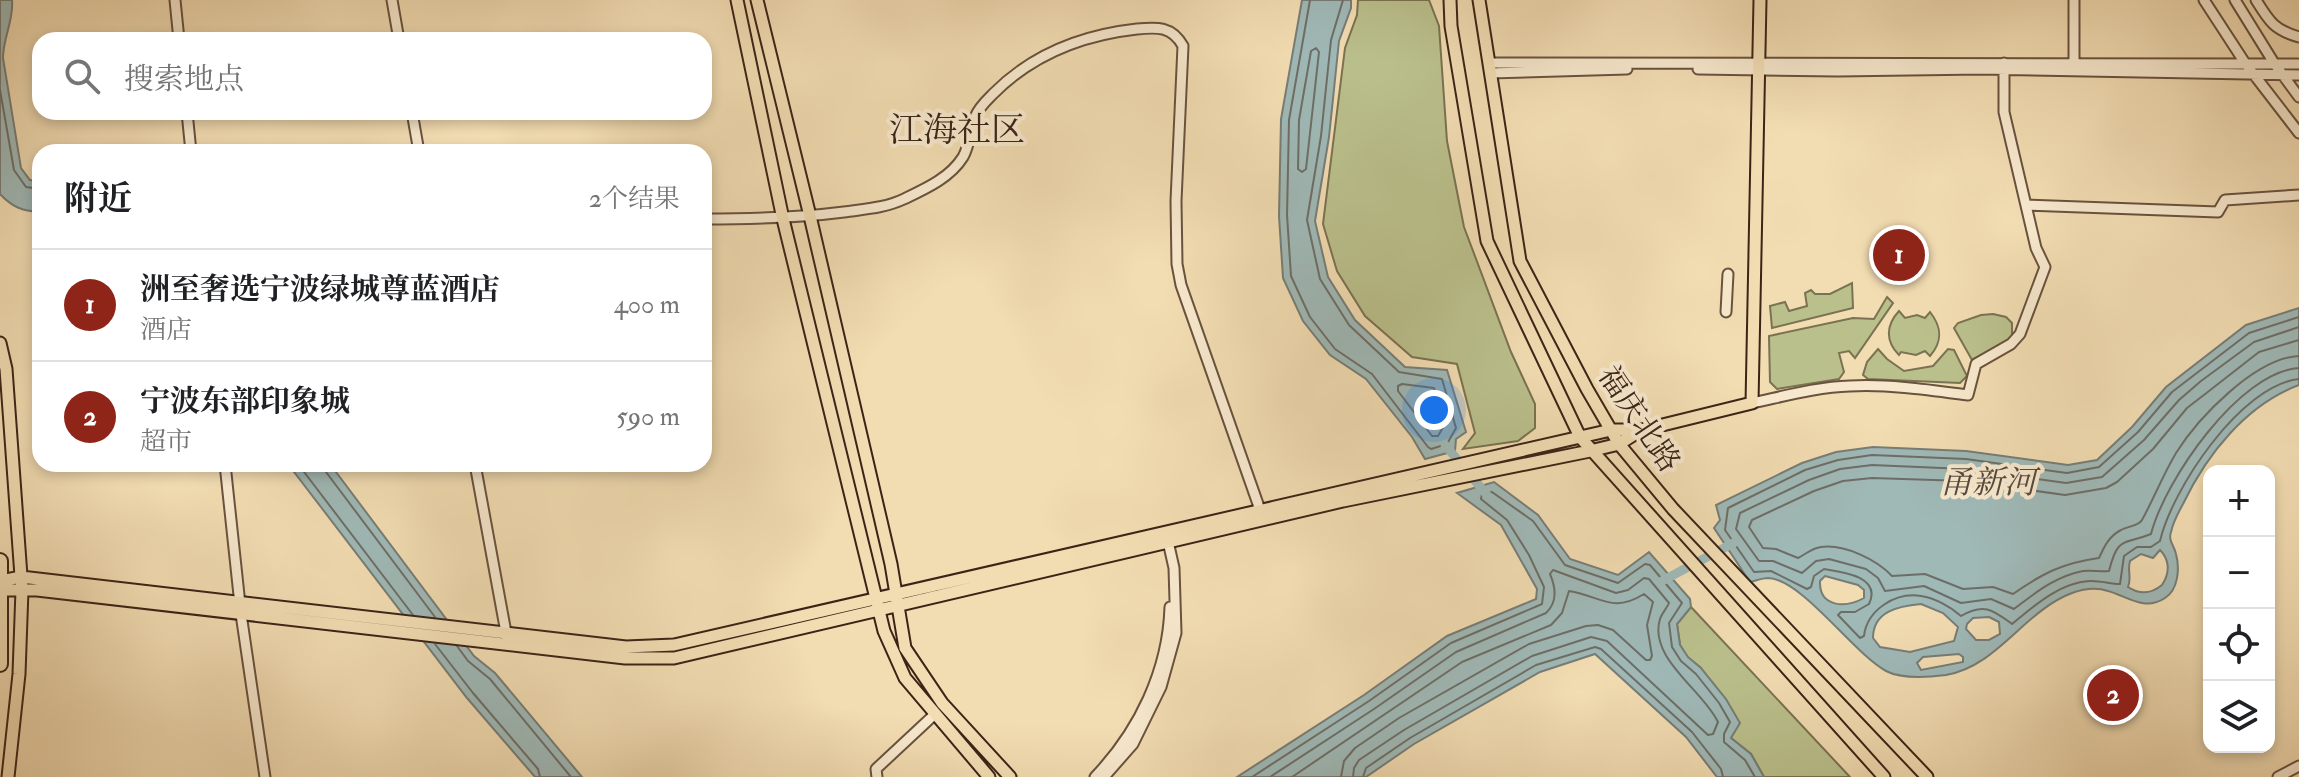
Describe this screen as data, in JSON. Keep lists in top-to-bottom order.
{
  "streets": {
    "main road": ["福庆北路"]
  },
  "districts": ["江海社区"],
  "water": ["甬新河"],
  "page": {
    "search": "搜索地点",
    "heading": ["附近", "2个结果"],
    "pins": ["1", "2"],
    "list": [
      {
        "mark": "1",
        "name": "洲至奢选宁波绿城尊蓝酒店",
        "note": "酒店",
        "value": "400 m"
      },
      {
        "mark": "2",
        "name": "宁波东部印象城",
        "note": "超市",
        "value": "590 m"
      }
    ],
    "map_buttons": ["+", "−"]
  }
}
